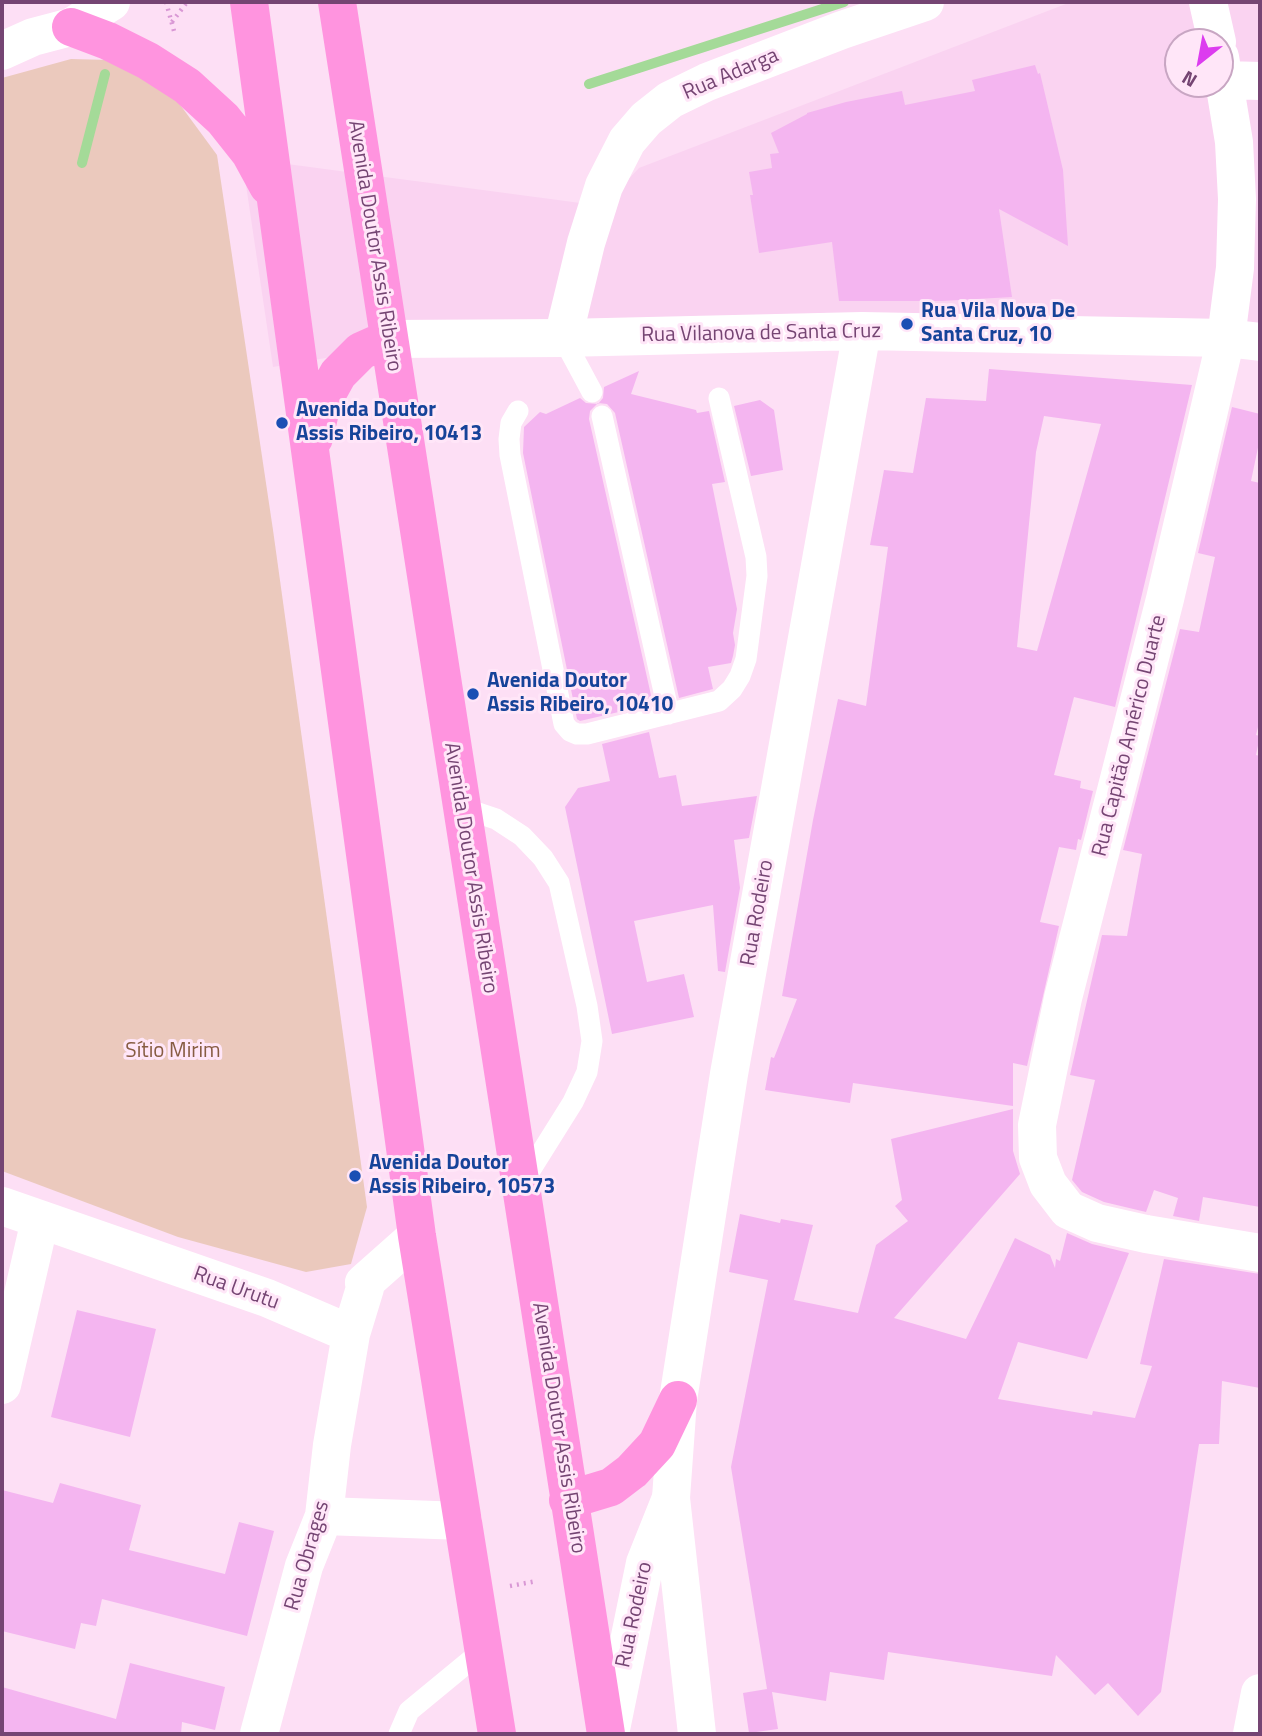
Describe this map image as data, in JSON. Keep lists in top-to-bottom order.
{
  "streets": {
    "main road": ["Avenida Doutor Assis Ribeiro"],
    "street": [
      "Rua Adarga",
      "Rua Vilanova de Santa Cruz",
      "Rua Capitão Américo Duarte",
      "Rua Rodeiro",
      "Rua Urutu",
      "Rua Obrages"
    ]
  },
  "crossings": [
    ["Rua Adarga", "Rua Vilanova de Santa Cruz"],
    ["Avenida Doutor Assis Ribeiro", "Rua Vilanova de Santa Cruz"],
    ["Avenida Doutor Assis Ribeiro", "Rua Rodeiro"],
    ["Rua Vilanova de Santa Cruz", "Rua Capitão Américo Duarte"],
    ["Rua Vilanova de Santa Cruz", "Rua Rodeiro"],
    ["Rua Urutu", "Rua Obrages"]
  ],
  "parks": ["Sítio Mirim"],
  "places": [
    "Rua Vila Nova De Santa Cruz, 10",
    "Avenida Doutor Assis Ribeiro, 10413",
    "Avenida Doutor Assis Ribeiro, 10410",
    "Avenida Doutor Assis Ribeiro, 10573"
  ],
  "north": "bottom left"
}
